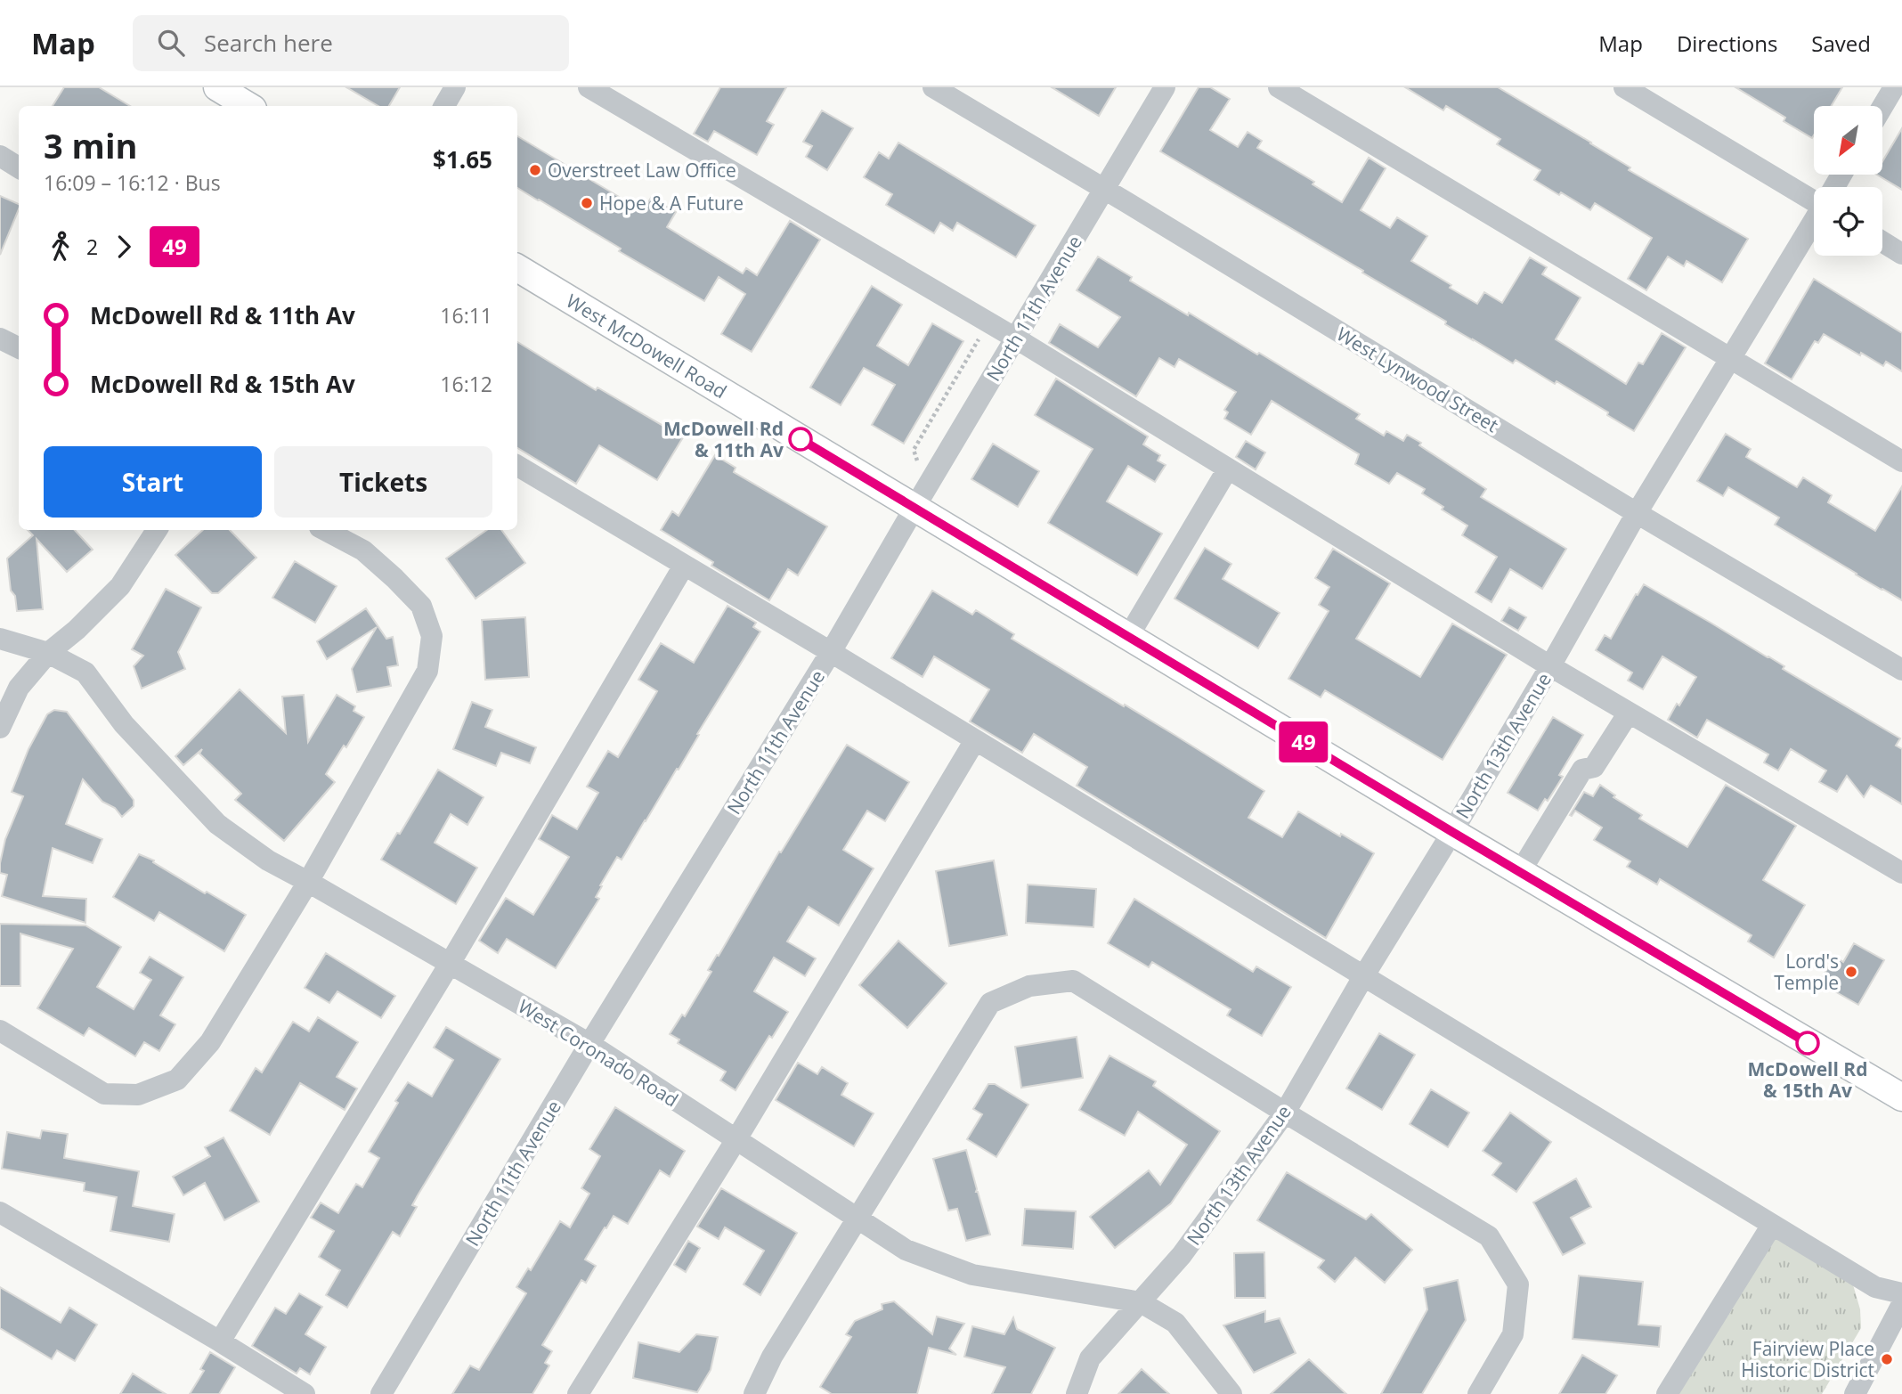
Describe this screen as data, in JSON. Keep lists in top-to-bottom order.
{
  "streets": {
    "main road": ["West McDowell Road"],
    "street": [
      "North 11th Avenue",
      "West Lynwood Street",
      "North 13th Avenue",
      "West Coronado Road"
    ]
  },
  "crossings": [
    ["North 11th Avenue", "West McDowell Road"],
    ["North 11th Avenue", "West Lynwood Street"],
    ["North 11th Avenue", "West Coronado Road"],
    ["West McDowell Road", "North 13th Avenue"],
    ["West Lynwood Street", "North 13th Avenue"],
    ["North 13th Avenue", "West Coronado Road"]
  ],
  "places": [
    "Overstreet Law Office",
    "Hope & A Future",
    "McDowell Rd & 11th Av",
    "Lord's Temple",
    "McDowell Rd & 15th Av",
    "Fairview Place Historic District"
  ],
  "lines": ["bus line 49"],
  "north": "bottom left",
  "page": {
    "header": "Map",
    "search": "Search here",
    "nav": ["Map", "Directions", "Saved"],
    "on_map": "49",
    "heading": ["3 min", "16:09 – 16:12 · Bus", "$1.65"],
    "legs": ["2", "49"],
    "list": [
      {
        "name": "McDowell Rd & 11th Av",
        "value": "16:11"
      },
      {
        "name": "McDowell Rd & 15th Av",
        "value": "16:12"
      }
    ],
    "buttons": ["Start", "Tickets"]
  }
}
